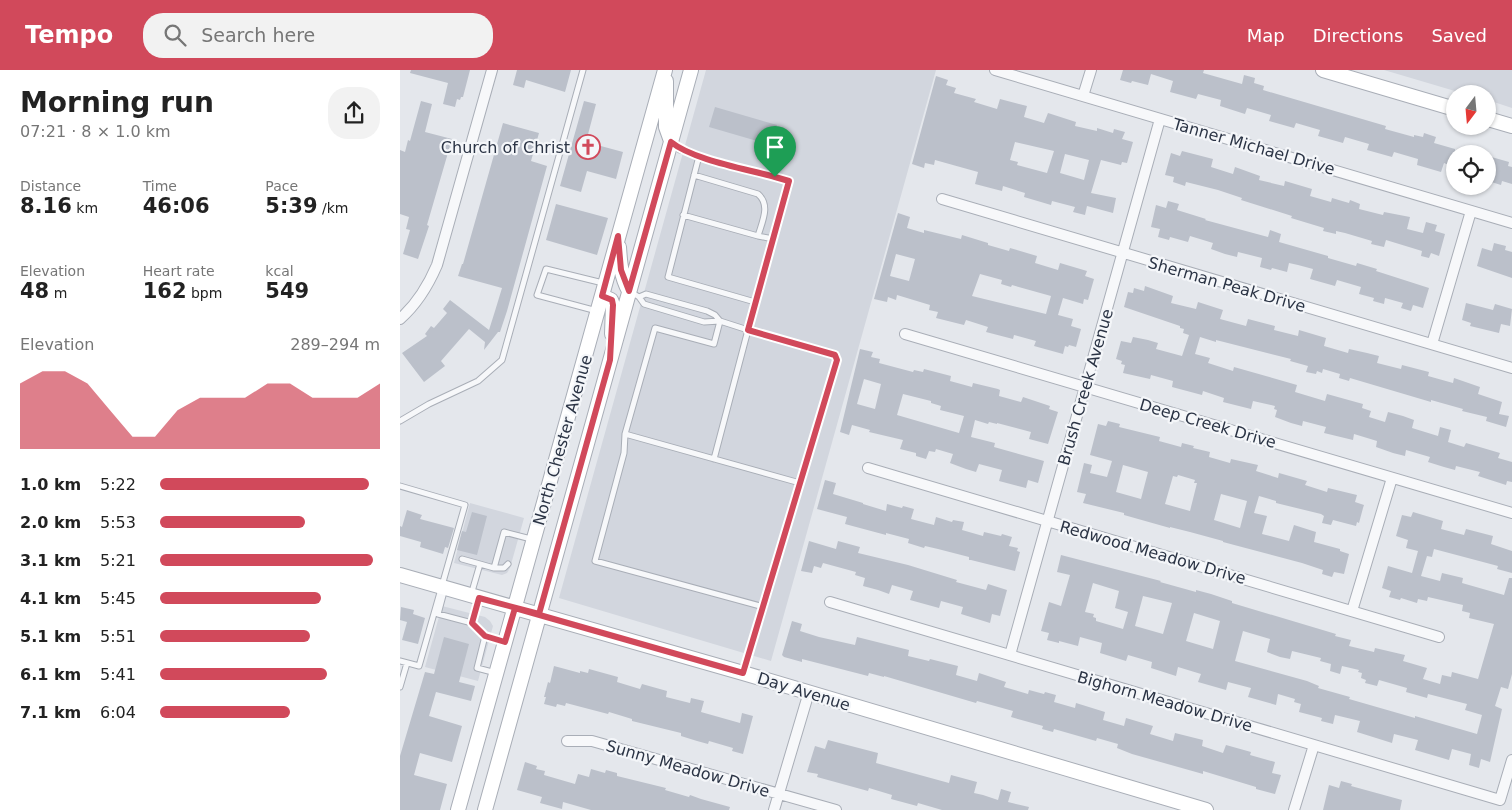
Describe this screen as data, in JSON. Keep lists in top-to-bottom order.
{
  "streets": {
    "main road": ["North Chester Avenue", "Day Avenue"],
    "street": [
      "Tanner Michael Drive",
      "Sherman Peak Drive",
      "Brush Creek Avenue",
      "Deep Creek Drive",
      "Redwood Meadow Drive",
      "Bighorn Meadow Drive",
      "Sunny Meadow Drive"
    ]
  },
  "crossings": [
    ["Tanner Michael Drive", "Brush Creek Avenue"],
    ["Sherman Peak Drive", "Brush Creek Avenue"],
    ["Brush Creek Avenue", "Deep Creek Drive"],
    ["Brush Creek Avenue", "Redwood Meadow Drive"],
    ["Brush Creek Avenue", "Bighorn Meadow Drive"],
    ["North Chester Avenue", "Day Avenue"]
  ],
  "places": {
    "church": ["Church of Christ"]
  },
  "north": "bottom",
  "page": {
    "header": "Tempo",
    "search": "Search here",
    "nav": ["Map", "Directions", "Saved"],
    "heading": ["Morning run", "07:21 · 8 × 1.0 km"],
    "stats": [
      ["Distance", "8.16 km"],
      ["Time", "46:06"],
      ["Pace", "5:39 /km"],
      ["Elevation", "48 m"],
      ["Heart rate", "162 bpm"],
      ["kcal", "549"]
    ],
    "chart": ["Elevation", "289–294 m"],
    "list": [
      {
        "name": "1.0 km",
        "note": "5:22"
      },
      {
        "name": "2.0 km",
        "note": "5:53"
      },
      {
        "name": "3.1 km",
        "note": "5:21"
      },
      {
        "name": "4.1 km",
        "note": "5:45"
      },
      {
        "name": "5.1 km",
        "note": "5:51"
      },
      {
        "name": "6.1 km",
        "note": "5:41"
      },
      {
        "name": "7.1 km",
        "note": "6:04"
      }
    ]
  }
}
